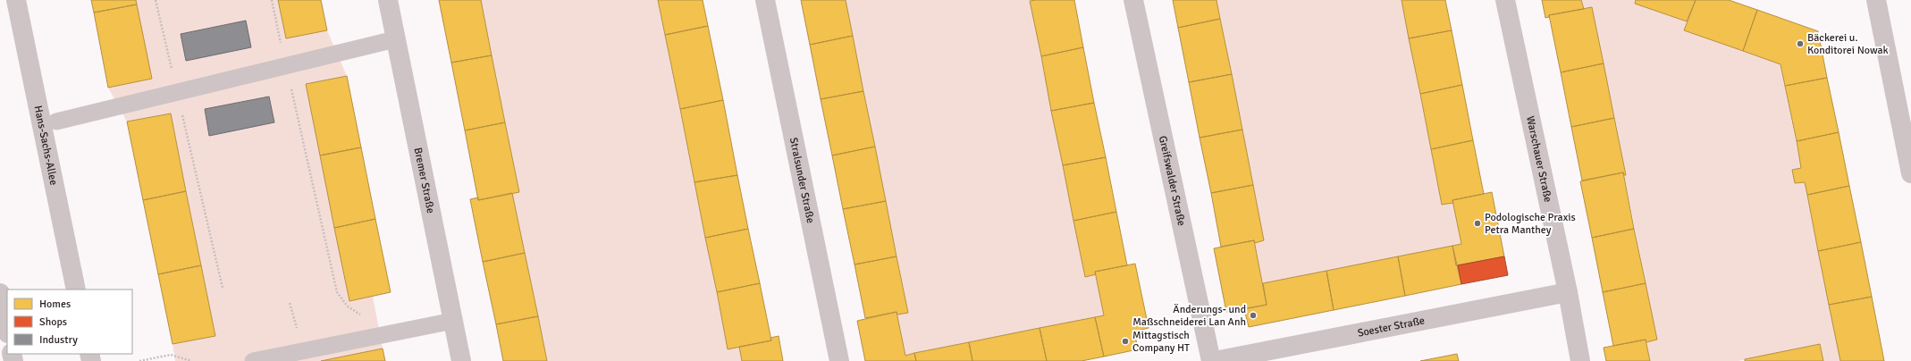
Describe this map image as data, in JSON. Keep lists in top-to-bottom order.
{
  "streets": {
    "street": [
      "Hans-Sachs-Allee",
      "Warschauer Straße",
      "Bremer Straße",
      "Stralsunder Straße",
      "Greifswalder Straße",
      "Soester Straße"
    ]
  },
  "crossings": [
    ["Warschauer Straße", "Soester Straße"]
  ],
  "places": [
    "Bäckerei u. Konditorei Nowak",
    "Podologische Praxis Petra Manthey",
    "Änderungs- und Maßschneiderei Lan Anh",
    "Mittagstisch Company HT"
  ],
  "legend": ["Homes", "Shops", "Industry"]
}
